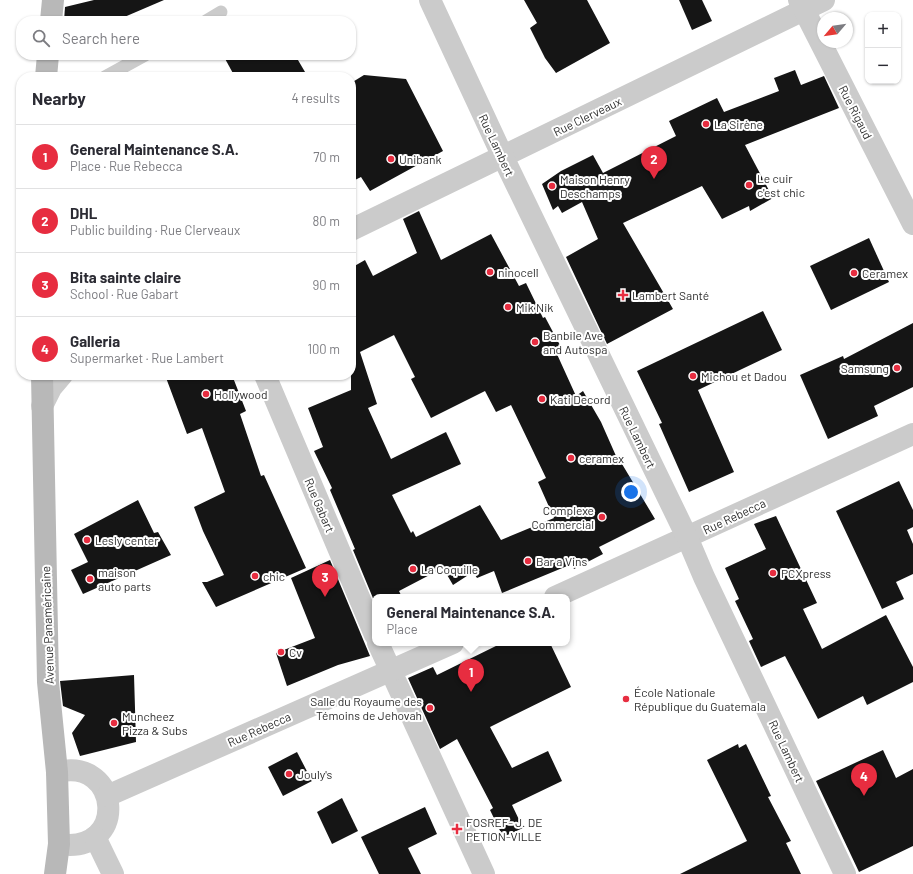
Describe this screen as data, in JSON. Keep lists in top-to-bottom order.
{
  "streets": {
    "main road": ["Avenue Panaméricaine"],
    "street": [
      "Rue Rigaud",
      "Rue Clerveaux",
      "Rue Lambert",
      "Rue Gabart",
      "Rue Rebecca"
    ]
  },
  "crossings": [
    ["Rue Rigaud", "Rue Clerveaux"],
    ["Rue Clerveaux", "Rue Lambert"],
    ["Rue Lambert", "Rue Rebecca"]
  ],
  "places": {
    "other": [
      "La Sirène",
      "Unibank",
      "Le cuir c'est chic",
      "Maison Henry Deschamps",
      "ninocell",
      "Ceramex",
      "Mik Nik",
      "Banbile Ave and Autospa",
      "Samsung",
      "Michou et Dadou",
      "Hollywood",
      "Kati Decord",
      "ceramex",
      "Complexe Commercial",
      "Lesly center",
      "Bar a Vins",
      "La Coquille",
      "PCXpress",
      "chic",
      "maison auto parts",
      "Cv",
      "École Nationale République du Guatemala",
      "Salle du Royaume des Témoins de Jehovah",
      "Muncheez Pizza & Subs",
      "Jouly's"
    ],
    "health": ["Lambert Santé", "FOSREF- J. DE PETION-VILLE"]
  },
  "north": "bottom left",
  "page": {
    "map_buttons": ["+", "−"],
    "search": "Search here",
    "heading": ["Nearby", "4 results"],
    "list": [
      {
        "mark": "1",
        "name": "General Maintenance S.A.",
        "note": "Place · Rue Rebecca",
        "value": "70 m"
      },
      {
        "mark": "2",
        "name": "DHL",
        "note": "Public building · Rue Clerveaux",
        "value": "80 m"
      },
      {
        "mark": "3",
        "name": "Bita sainte claire",
        "note": "School · Rue Gabart",
        "value": "90 m"
      },
      {
        "mark": "4",
        "name": "Galleria",
        "note": "Supermarket · Rue Lambert",
        "value": "100 m"
      }
    ],
    "pins": [
      "2",
      "3",
      "1",
      "4"
    ],
    "popup": ["General Maintenance S.A.", "Place"]
  }
}
